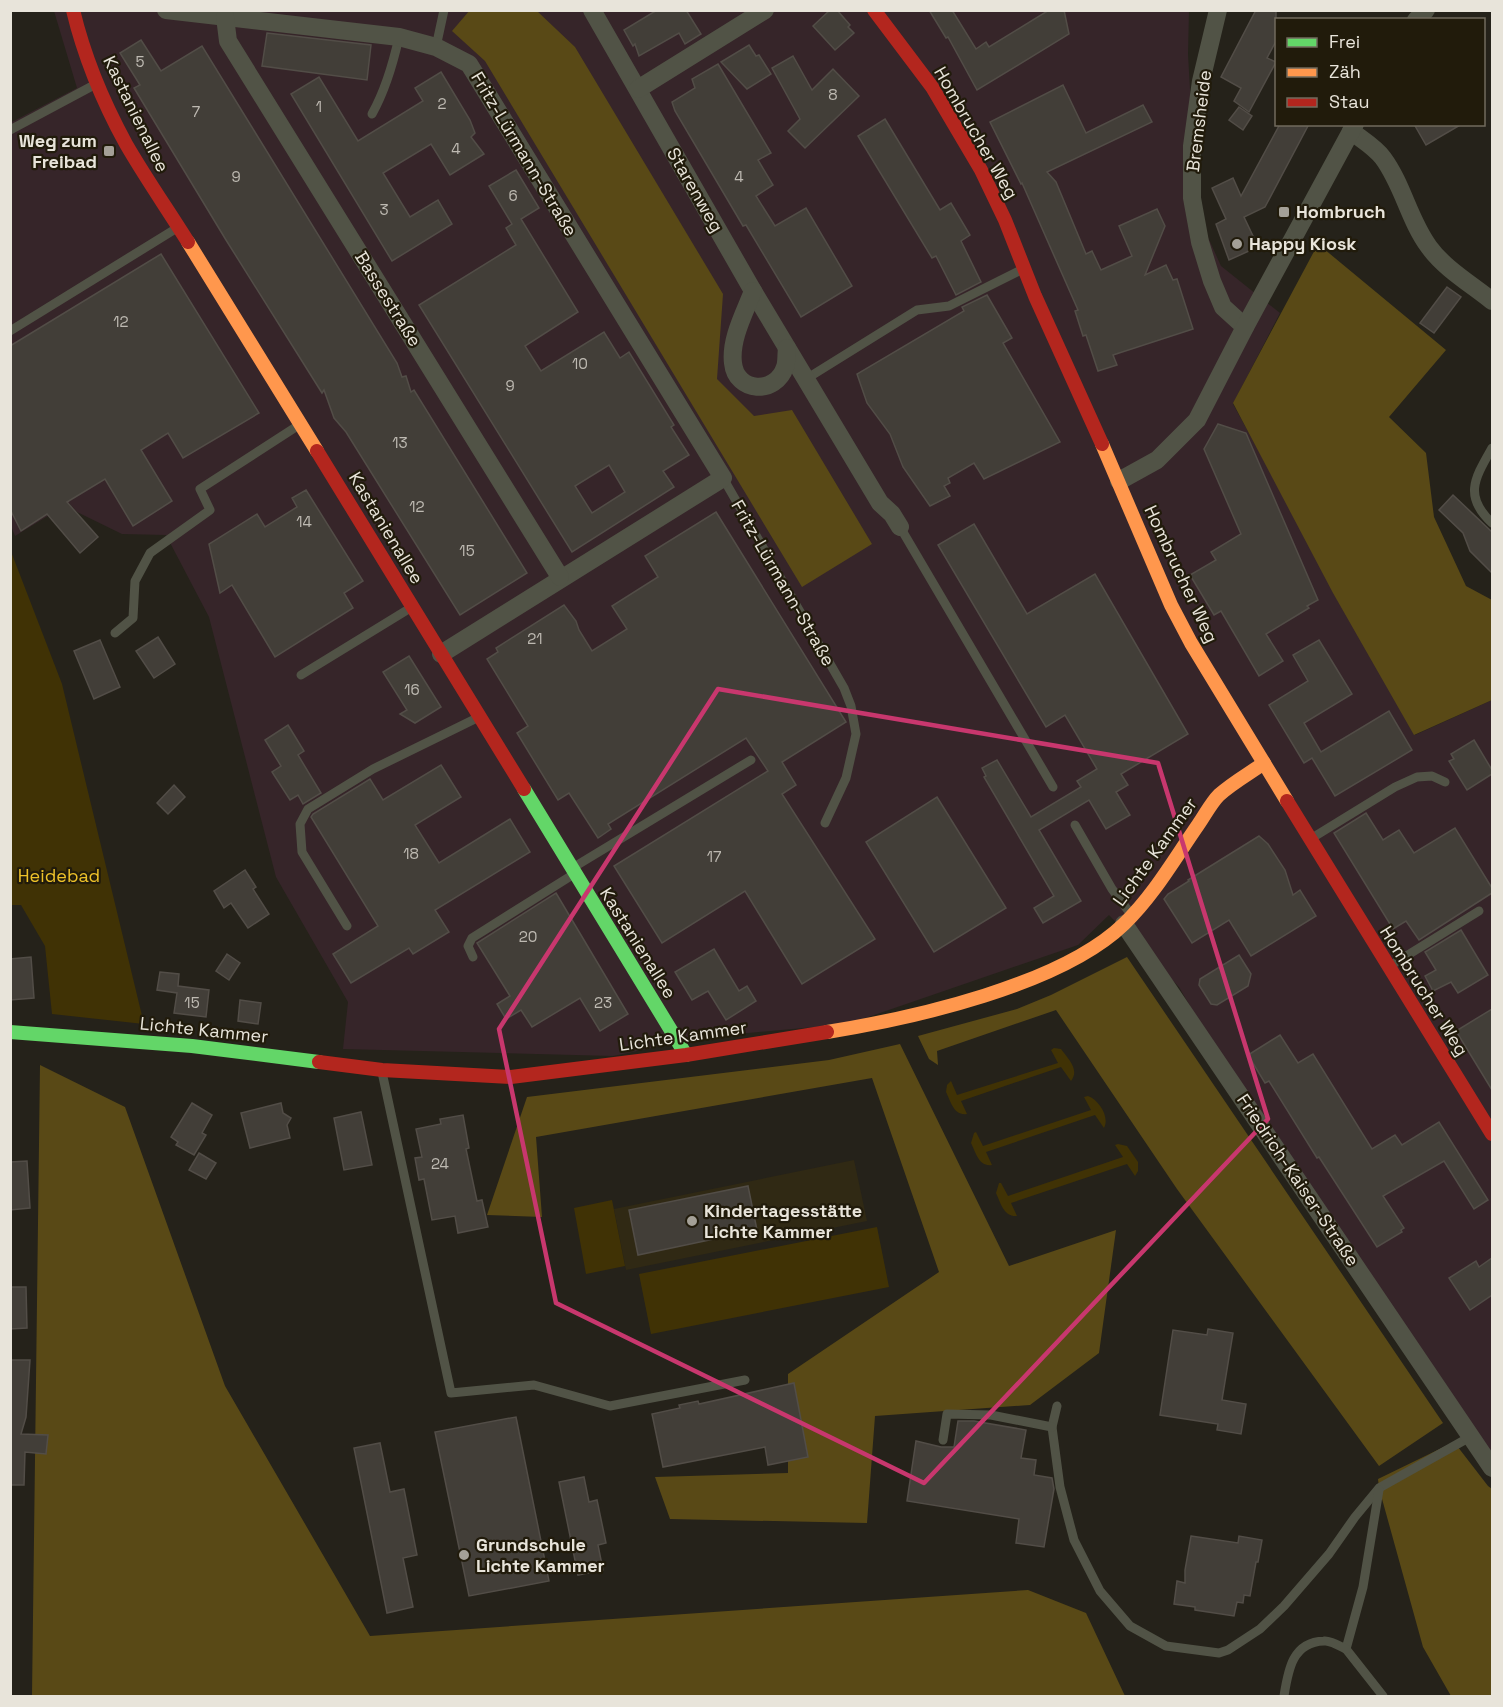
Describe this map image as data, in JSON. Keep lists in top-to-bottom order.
{
  "streets": {
    "street": [
      "Kastanienallee",
      "Bremsheide",
      "Hombrucher Weg",
      "Fritz-Lürmann-Straße",
      "Starenweg",
      "Bassestraße",
      "Lichte Kammer",
      "Friedrich-Kaiser-Straße"
    ]
  },
  "crossings": [
    ["Kastanienallee", "Lichte Kammer"],
    ["Hombrucher Weg", "Lichte Kammer"],
    ["Fritz-Lürmann-Straße", "Bassestraße"],
    ["Lichte Kammer", "Friedrich-Kaiser-Straße"]
  ],
  "parks": ["Heidebad"],
  "places": {
    "transit": ["Weg zum Freibad", "Hombruch"],
    "other": ["Happy Kiosk", "Kindertagesstätte Lichte Kammer", "Grundschule Lichte Kammer"]
  },
  "house_numbers": [
    "5",
    "8",
    "2",
    "1",
    "7",
    "4",
    "9",
    "4",
    "6",
    "3",
    "12",
    "10",
    "9",
    "13",
    "12",
    "14",
    "15",
    "21",
    "16",
    "18",
    "17",
    "20",
    "15",
    "23",
    "24"
  ],
  "legend": ["Frei", "Zäh", "Stau"]
}
